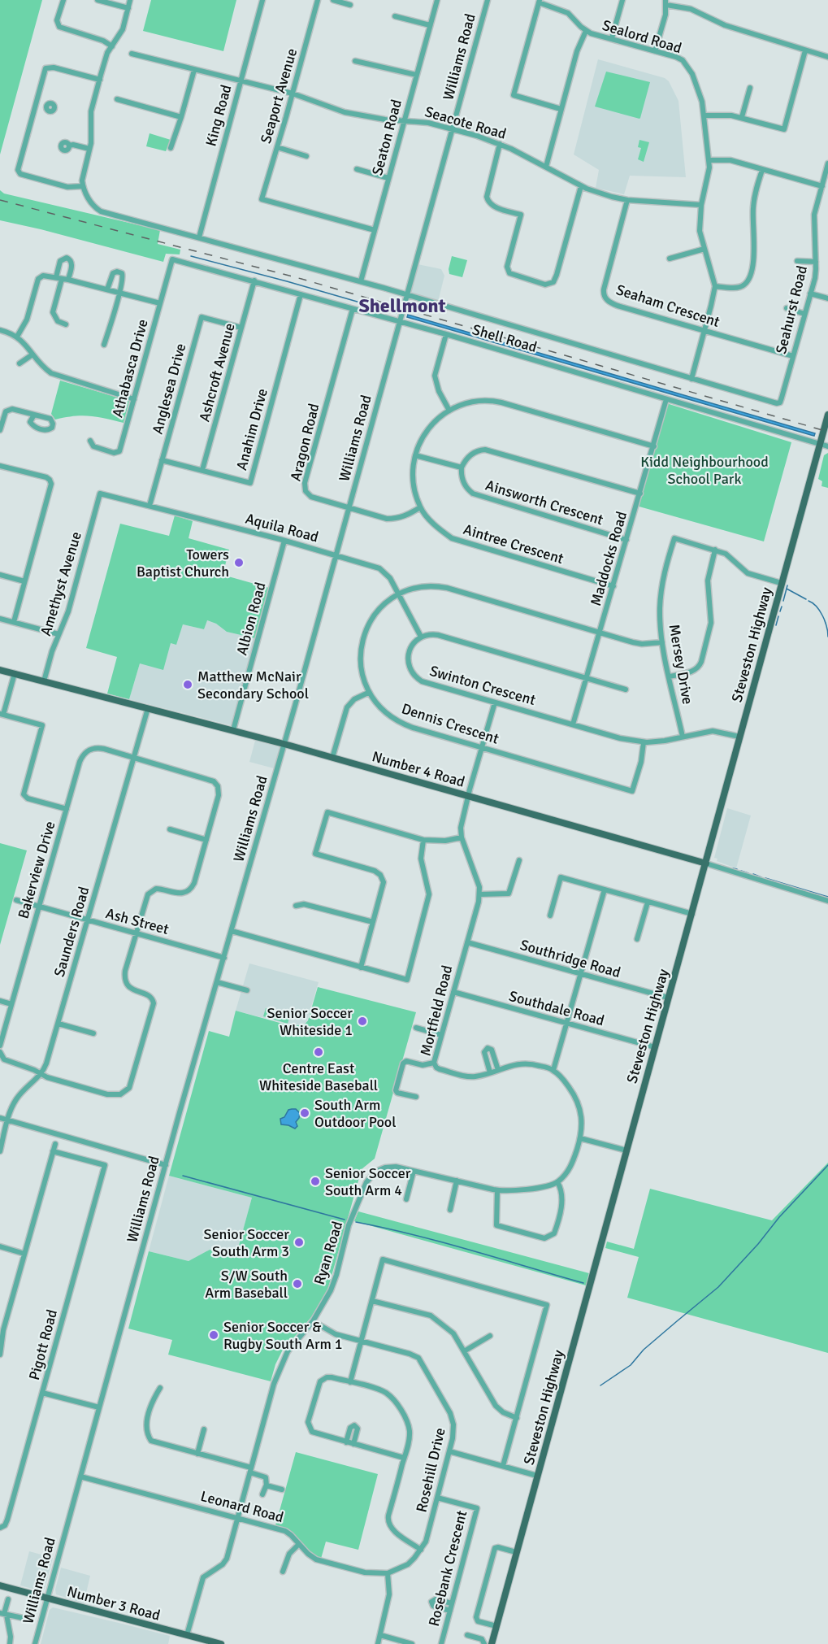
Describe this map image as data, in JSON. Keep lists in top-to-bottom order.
{
  "streets": {
    "main road": ["Steveston Highway", "Number 4 Road", "Number 3 Road"],
    "street": [
      "Sealord Road",
      "Williams Road",
      "Seaport Avenue",
      "King Road",
      "Seacote Road",
      "Seaton Road",
      "Seaham Crescent",
      "Seahurst Road",
      "Shell Road",
      "Athabasca Drive",
      "Ashcroft Avenue",
      "Anglesea Drive",
      "Anahim Drive",
      "Aragon Road",
      "Ainsworth Crescent",
      "Aquila Road",
      "Aintree Crescent",
      "Maddocks Road",
      "Amethyst Avenue",
      "Albion Road",
      "Mersey Drive",
      "Swinton Crescent",
      "Dennis Crescent",
      "Bakerview Drive",
      "Ash Street",
      "Saunders Road",
      "Southridge Road",
      "Southdale Road",
      "Mortfield Road",
      "Ryan Road",
      "Pigott Road",
      "Rosehill Drive",
      "Leonard Road",
      "Rosebank Crescent"
    ]
  },
  "crossings": [
    ["Sealord Road", "Seacote Road"],
    ["Sealord Road", "Seaham Crescent"],
    ["Sealord Road", "Shell Road"],
    ["Williams Road", "Seacote Road"],
    ["Williams Road", "Shell Road"],
    ["Williams Road", "Aragon Road"],
    ["Williams Road", "Aquila Road"],
    ["Williams Road", "Number 4 Road"],
    ["Williams Road", "Ash Street"],
    ["Williams Road", "Leonard Road"],
    ["Williams Road", "Number 3 Road"],
    ["Seaport Avenue", "Seacote Road"],
    ["Seaport Avenue", "Seaton Road"],
    ["King Road", "Seacote Road"],
    ["King Road", "Shell Road"],
    ["Seacote Road", "Seaton Road"],
    ["Seacote Road", "Seaham Crescent"],
    ["Seaton Road", "Shell Road"],
    ["Seaham Crescent", "Seahurst Road"],
    ["Seahurst Road", "Shell Road"],
    ["Shell Road", "Athabasca Drive"],
    ["Shell Road", "Ashcroft Avenue"],
    ["Shell Road", "Anahim Drive"],
    ["Shell Road", "Aragon Road"],
    ["Shell Road", "Maddocks Road"],
    ["Shell Road", "Steveston Highway"],
    ["Ashcroft Avenue", "Anglesea Drive"],
    ["Ashcroft Avenue", "Anahim Drive"],
    ["Anglesea Drive", "Anahim Drive"],
    ["Anglesea Drive", "Aquila Road"],
    ["Aragon Road", "Aintree Crescent"],
    ["Ainsworth Crescent", "Maddocks Road"],
    ["Aquila Road", "Amethyst Avenue"],
    ["Aquila Road", "Albion Road"],
    ["Aquila Road", "Swinton Crescent"],
    ["Aquila Road", "Dennis Crescent"],
    ["Aintree Crescent", "Maddocks Road"],
    ["Maddocks Road", "Swinton Crescent"],
    ["Maddocks Road", "Dennis Crescent"],
    ["Amethyst Avenue", "Number 4 Road"],
    ["Albion Road", "Number 4 Road"],
    ["Steveston Highway", "Swinton Crescent"],
    ["Steveston Highway", "Number 4 Road"],
    ["Steveston Highway", "Southridge Road"],
    ["Steveston Highway", "Southdale Road"],
    ["Mersey Drive", "Swinton Crescent"],
    ["Mersey Drive", "Dennis Crescent"],
    ["Swinton Crescent", "Dennis Crescent"],
    ["Swinton Crescent", "Mortfield Road"],
    ["Dennis Crescent", "Mortfield Road"],
    ["Number 4 Road", "Saunders Road"],
    ["Number 4 Road", "Mortfield Road"],
    ["Bakerview Drive", "Ash Street"],
    ["Bakerview Drive", "Saunders Road"],
    ["Ash Street", "Saunders Road"],
    ["Southridge Road", "Mortfield Road"],
    ["Southdale Road", "Mortfield Road"],
    ["Ryan Road", "Rosehill Drive"],
    ["Ryan Road", "Leonard Road"],
    ["Ryan Road", "Number 3 Road"],
    ["Rosehill Drive", "Leonard Road"],
    ["Rosehill Drive", "Rosebank Crescent"]
  ],
  "districts": ["Shellmont"],
  "parks": ["Kidd Neighbourhood School Park"],
  "places": [
    "Towers Baptist Church",
    "Matthew McNair Secondary School",
    "Senior Soccer Whiteside 1",
    "Centre East Whiteside Baseball",
    "South Arm Outdoor Pool",
    "Senior Soccer South Arm 4",
    "Senior Soccer South Arm 3",
    "S/W South Arm Baseball",
    "Senior Soccer & Rugby South Arm 1"
  ]
}
